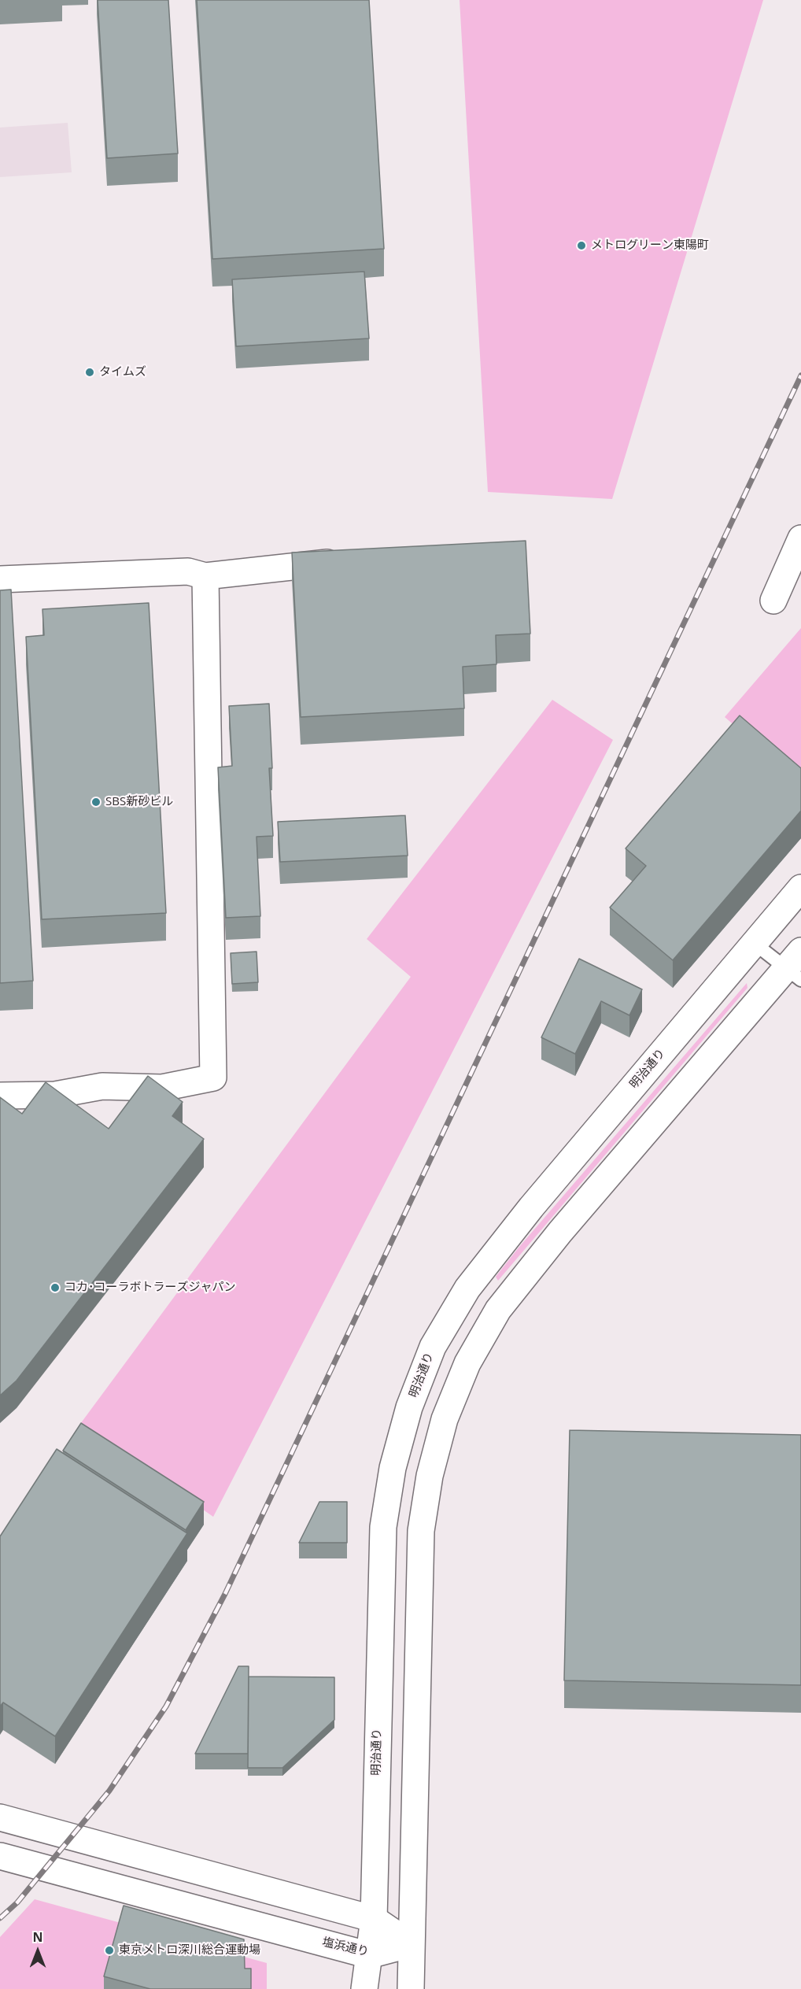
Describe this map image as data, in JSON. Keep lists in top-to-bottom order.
{
  "streets": {
    "main road": ["明治通り", "塩浜通り"]
  },
  "crossings": [
    ["明治通り", "塩浜通り"]
  ],
  "places": [
    "メトログリーン東陽町",
    "タイムズ",
    "SBS新砂ビル",
    "コカ･コーラボトラーズジャパン",
    "東京メトロ深川総合運動場"
  ],
  "north": "top"
}
